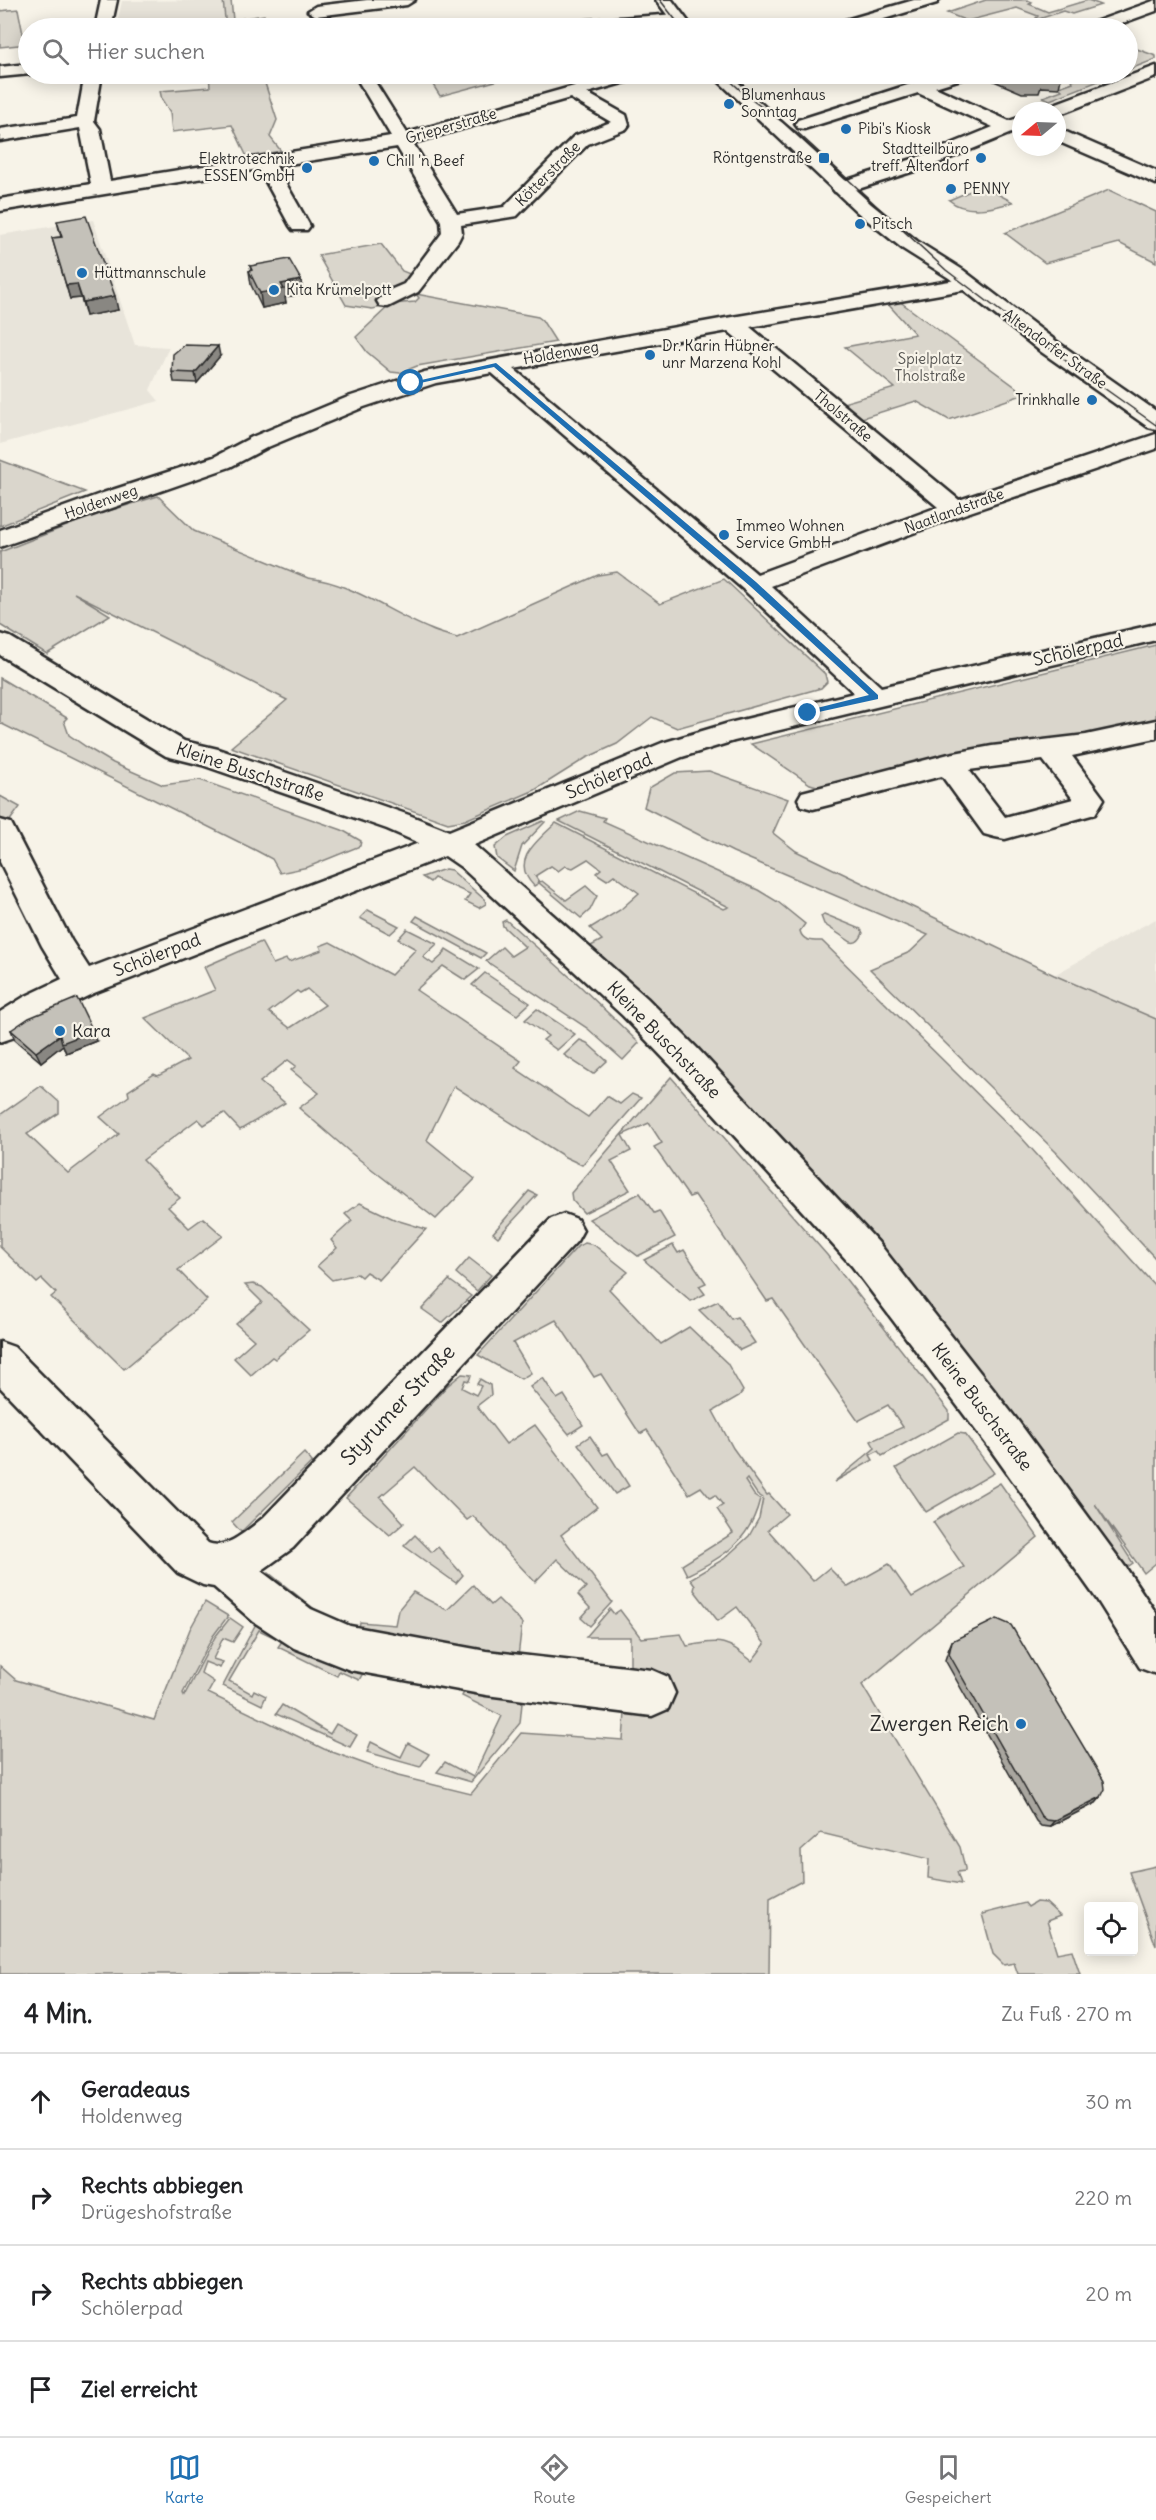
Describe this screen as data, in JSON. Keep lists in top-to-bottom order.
{
  "streets": {
    "street": [
      "Grieperstraße",
      "Kötterstraße",
      "Altendorfer Straße",
      "Holdenweg",
      "Tholstraße",
      "Naatlandstraße",
      "Schölerpad",
      "Kleine Buschstraße",
      "Styrumer Straße"
    ]
  },
  "crossings": [
    ["Grieperstraße", "Kötterstraße"],
    ["Altendorfer Straße", "Holdenweg"],
    ["Holdenweg", "Tholstraße"],
    ["Tholstraße", "Naatlandstraße"],
    ["Schölerpad", "Kleine Buschstraße"]
  ],
  "parks": ["Spielplatz Tholstraße"],
  "places": {
    "other": [
      "Blumenhaus Sonntag",
      "Pibi's Kiosk",
      "Stadtteilbüro treff. Altendorf",
      "Chill 'n Beef",
      "Elektrotechnik ESSEN GmbH",
      "PENNY",
      "Pitsch",
      "Hüttmannschule",
      "Kita Krümelpott",
      "Dr. Karin Hübner unr Marzena Kohl",
      "Trinkhalle",
      "Immeo Wohnen Service GmbH",
      "Kara",
      "Zwergen Reich"
    ],
    "transit": ["Röntgenstraße"]
  },
  "north": "left",
  "page": {
    "search": "Hier suchen",
    "heading": ["4 Min.", "Zu Fuß · 270 m"],
    "list": [
      ["Geradeaus", "Holdenweg", "30 m"],
      ["Rechts abbiegen", "Drügeshofstraße", "220 m"],
      ["Rechts abbiegen", "Schölerpad", "20 m"],
      "Ziel erreicht"
    ],
    "nav": ["Karte", "Route", "Gespeichert"]
  }
}
